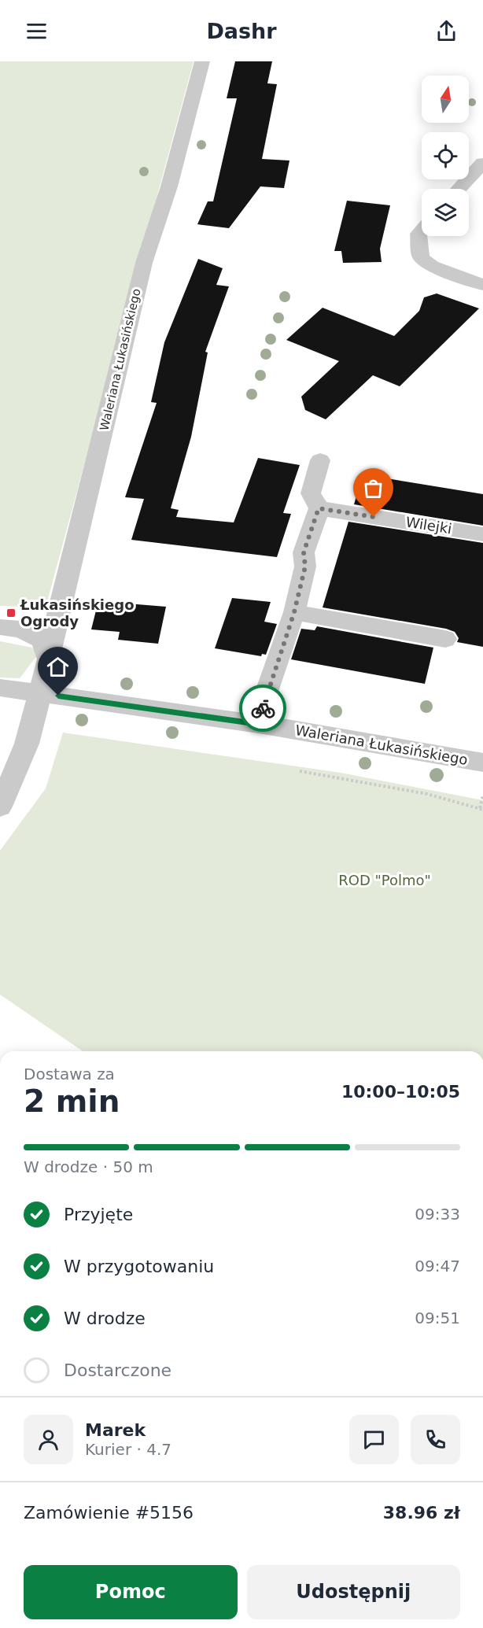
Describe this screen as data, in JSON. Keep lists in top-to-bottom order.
{
  "streets": {
    "street": ["Waleriana Łukasińskiego", "Wilejki"]
  },
  "parks": ["ROD \"Polmo\""],
  "places": {
    "transit": ["Łukasińskiego Ogrody"]
  },
  "north": "top",
  "page": {
    "header": "Dashr",
    "heading": ["2 min", "Dostawa za", "10:00–10:05"],
    "panel": [
      "Marek",
      "Kurier · 4.7",
      "Zamówienie #5156",
      "38.96 zł"
    ],
    "bar": "W drodze · 50 m",
    "list": [
      ["Przyjęte", "09:33"],
      ["W przygotowaniu", "09:47"],
      ["W drodze", "09:51"],
      "Dostarczone"
    ],
    "buttons": ["Pomoc", "Udostępnij"]
  }
}
